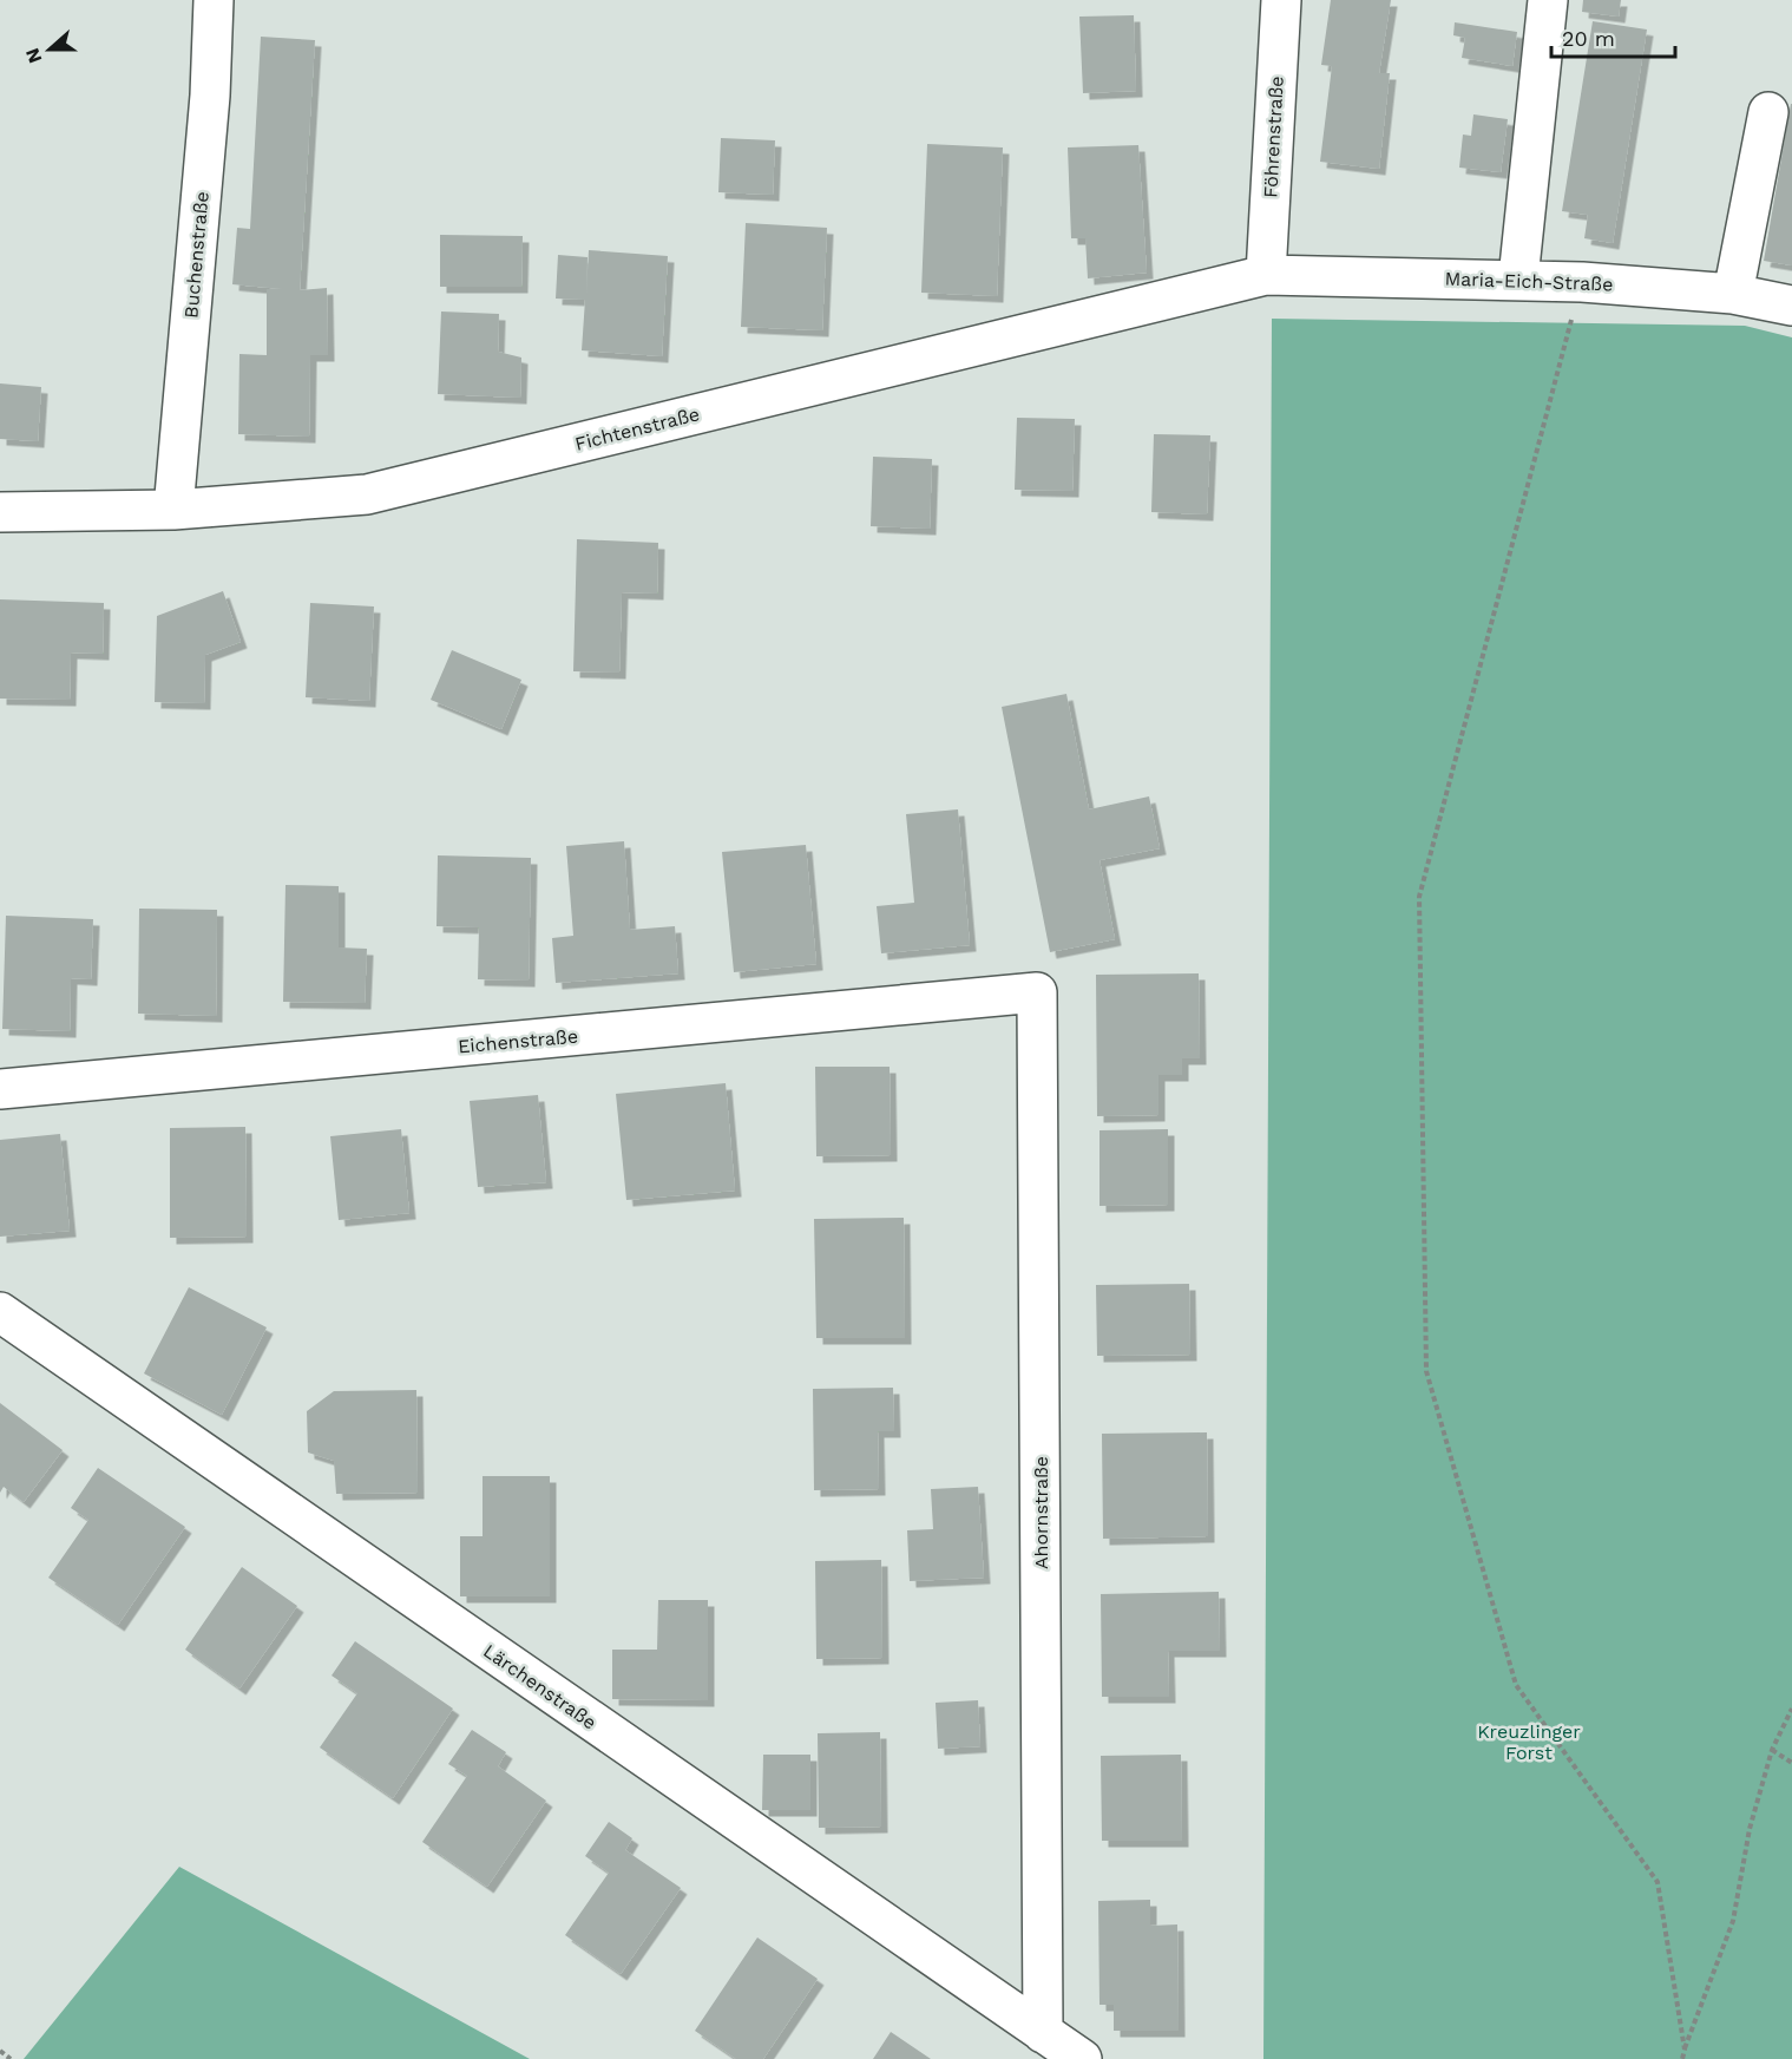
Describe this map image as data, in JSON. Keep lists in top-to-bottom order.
{
  "streets": {
    "street": [
      "Föhrenstraße",
      "Buchenstraße",
      "Maria-Eich-Straße",
      "Fichtenstraße",
      "Eichenstraße",
      "Ahornstraße",
      "Lärchenstraße"
    ]
  },
  "crossings": [
    ["Föhrenstraße", "Maria-Eich-Straße"],
    ["Föhrenstraße", "Fichtenstraße"],
    ["Buchenstraße", "Fichtenstraße"],
    ["Maria-Eich-Straße", "Fichtenstraße"],
    ["Eichenstraße", "Ahornstraße"],
    ["Ahornstraße", "Lärchenstraße"]
  ],
  "parks": ["Kreuzlinger Forst"],
  "scale_bar": "20 m",
  "north": "left"
}
